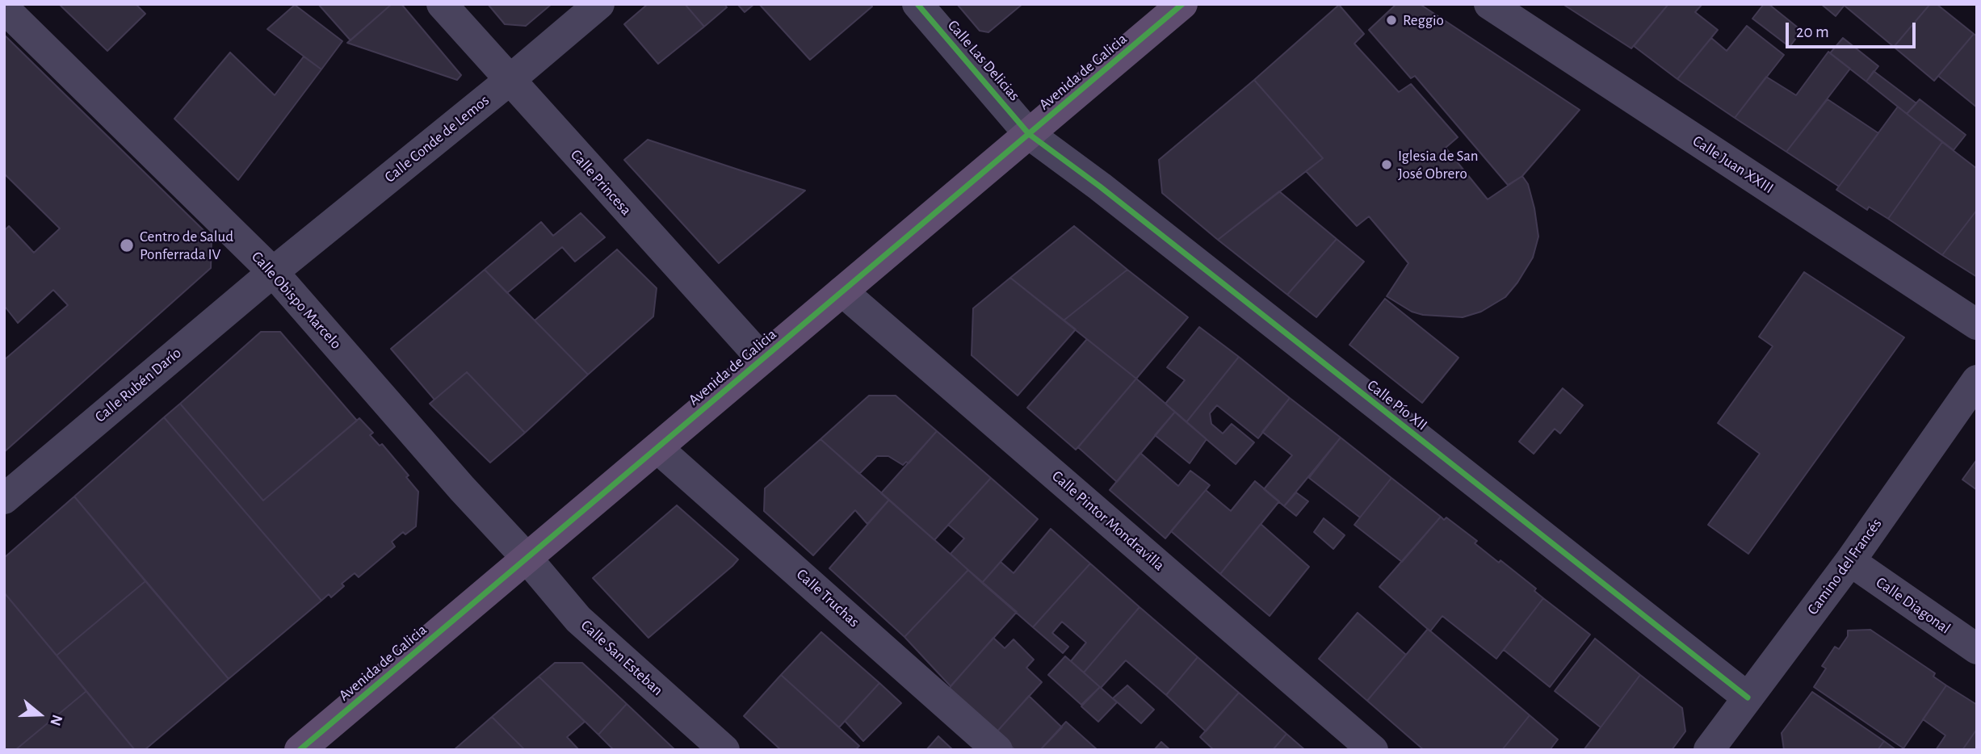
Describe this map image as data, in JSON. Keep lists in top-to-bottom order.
{
  "streets": {
    "main road": ["Avenida de Galicia"],
    "street": [
      "Calle Las Delicias",
      "Calle Conde de Lemos",
      "Calle Juan XXIII",
      "Calle Princesa",
      "Calle Obispo Marcelo",
      "Calle Rubén Darío",
      "Calle Pío XII",
      "Calle Pintor Mondravilla",
      "Camino del Francés",
      "Calle Truchas",
      "Calle Diagonal",
      "Calle San Esteban"
    ]
  },
  "crossings": [
    ["Calle Las Delicias", "Avenida de Galicia"],
    ["Calle Las Delicias", "Calle Pío XII"],
    ["Avenida de Galicia", "Calle Princesa"],
    ["Avenida de Galicia", "Calle Obispo Marcelo"],
    ["Avenida de Galicia", "Calle Pío XII"],
    ["Avenida de Galicia", "Calle Pintor Mondravilla"],
    ["Avenida de Galicia", "Calle Truchas"],
    ["Avenida de Galicia", "Calle San Esteban"],
    ["Calle Conde de Lemos", "Calle Princesa"],
    ["Calle Conde de Lemos", "Calle Obispo Marcelo"],
    ["Calle Conde de Lemos", "Calle Rubén Darío"],
    ["Calle Obispo Marcelo", "Calle Rubén Darío"],
    ["Calle Obispo Marcelo", "Calle San Esteban"],
    ["Calle Pío XII", "Camino del Francés"],
    ["Camino del Francés", "Calle Diagonal"]
  ],
  "places": ["Reggio", "Iglesia de San José Obrero", "Centro de Salud Ponferrada IV"],
  "scale_bar": "20 m",
  "north": "right"
}
